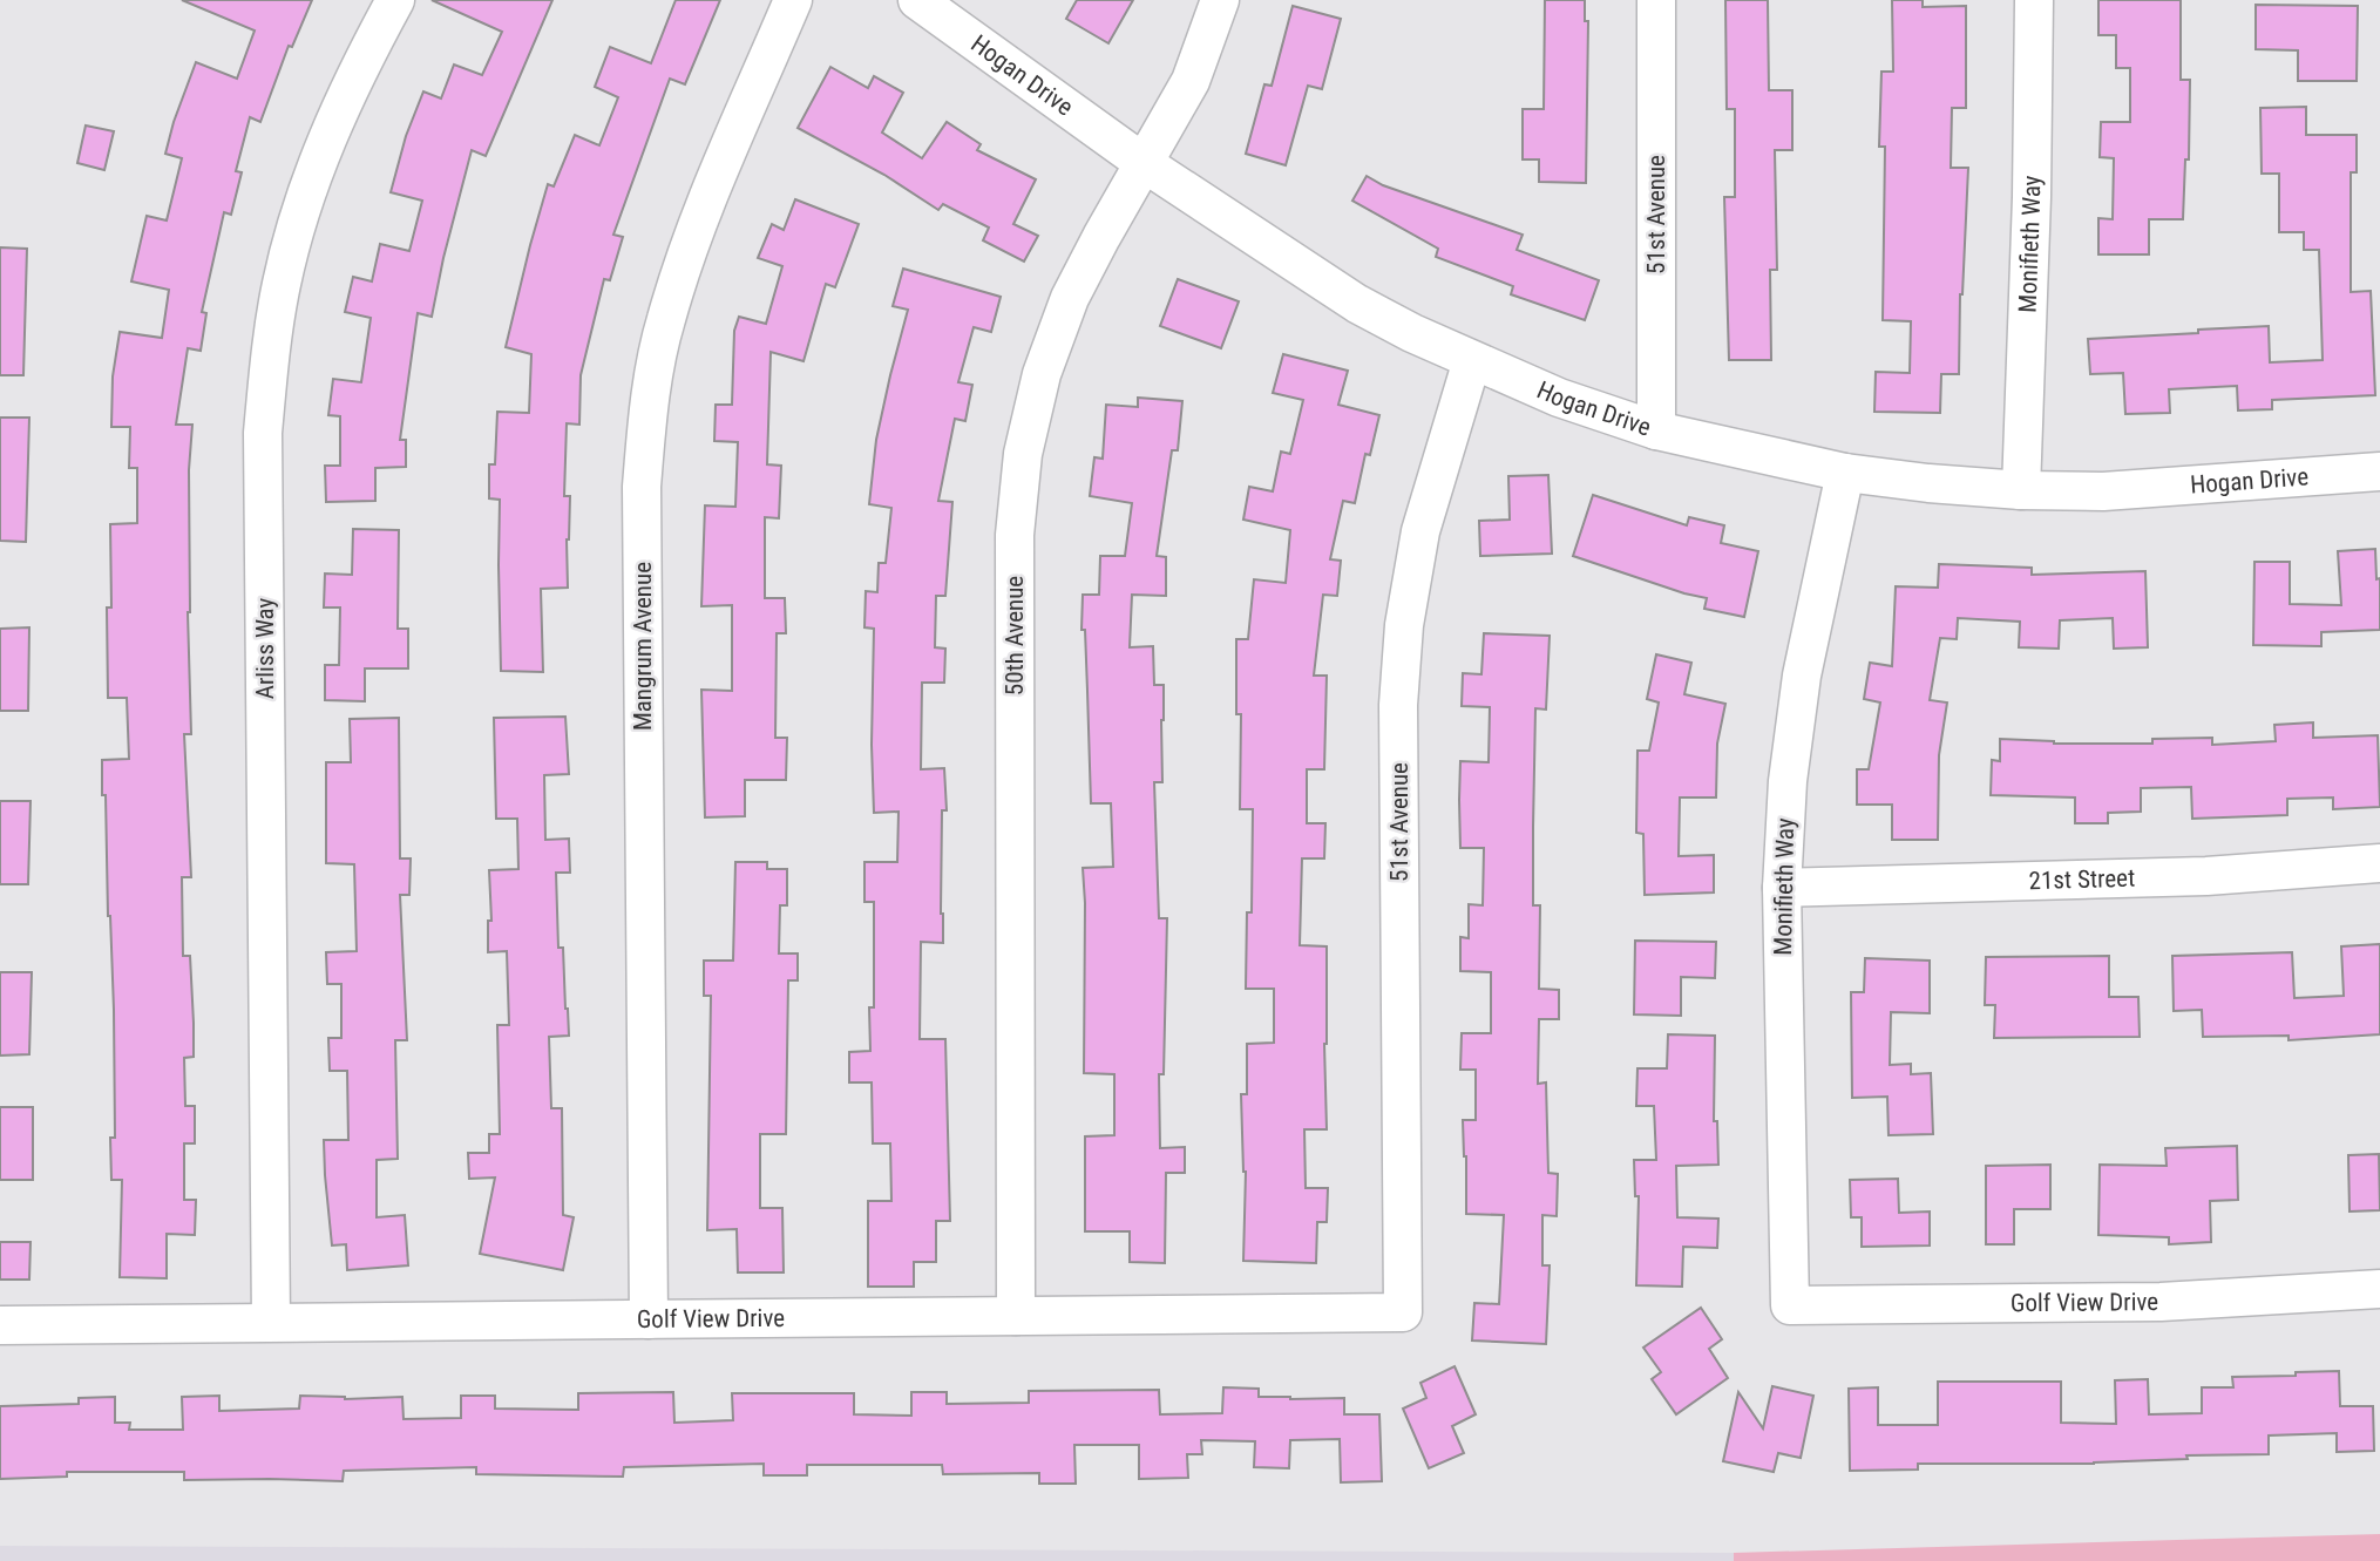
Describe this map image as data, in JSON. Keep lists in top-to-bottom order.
{
  "streets": {
    "street": [
      "Hogan Drive",
      "51st Avenue",
      "Monifieth Way",
      "50th Avenue",
      "Mangrum Avenue",
      "Arliss Way",
      "21st Street",
      "Golf View Drive"
    ]
  },
  "crossings": [
    ["Hogan Drive", "51st Avenue"],
    ["Hogan Drive", "Monifieth Way"],
    ["Hogan Drive", "50th Avenue"],
    ["51st Avenue", "Golf View Drive"],
    ["Monifieth Way", "21st Street"],
    ["Monifieth Way", "Golf View Drive"],
    ["50th Avenue", "Golf View Drive"],
    ["Mangrum Avenue", "Golf View Drive"],
    ["Arliss Way", "Golf View Drive"]
  ]
}
